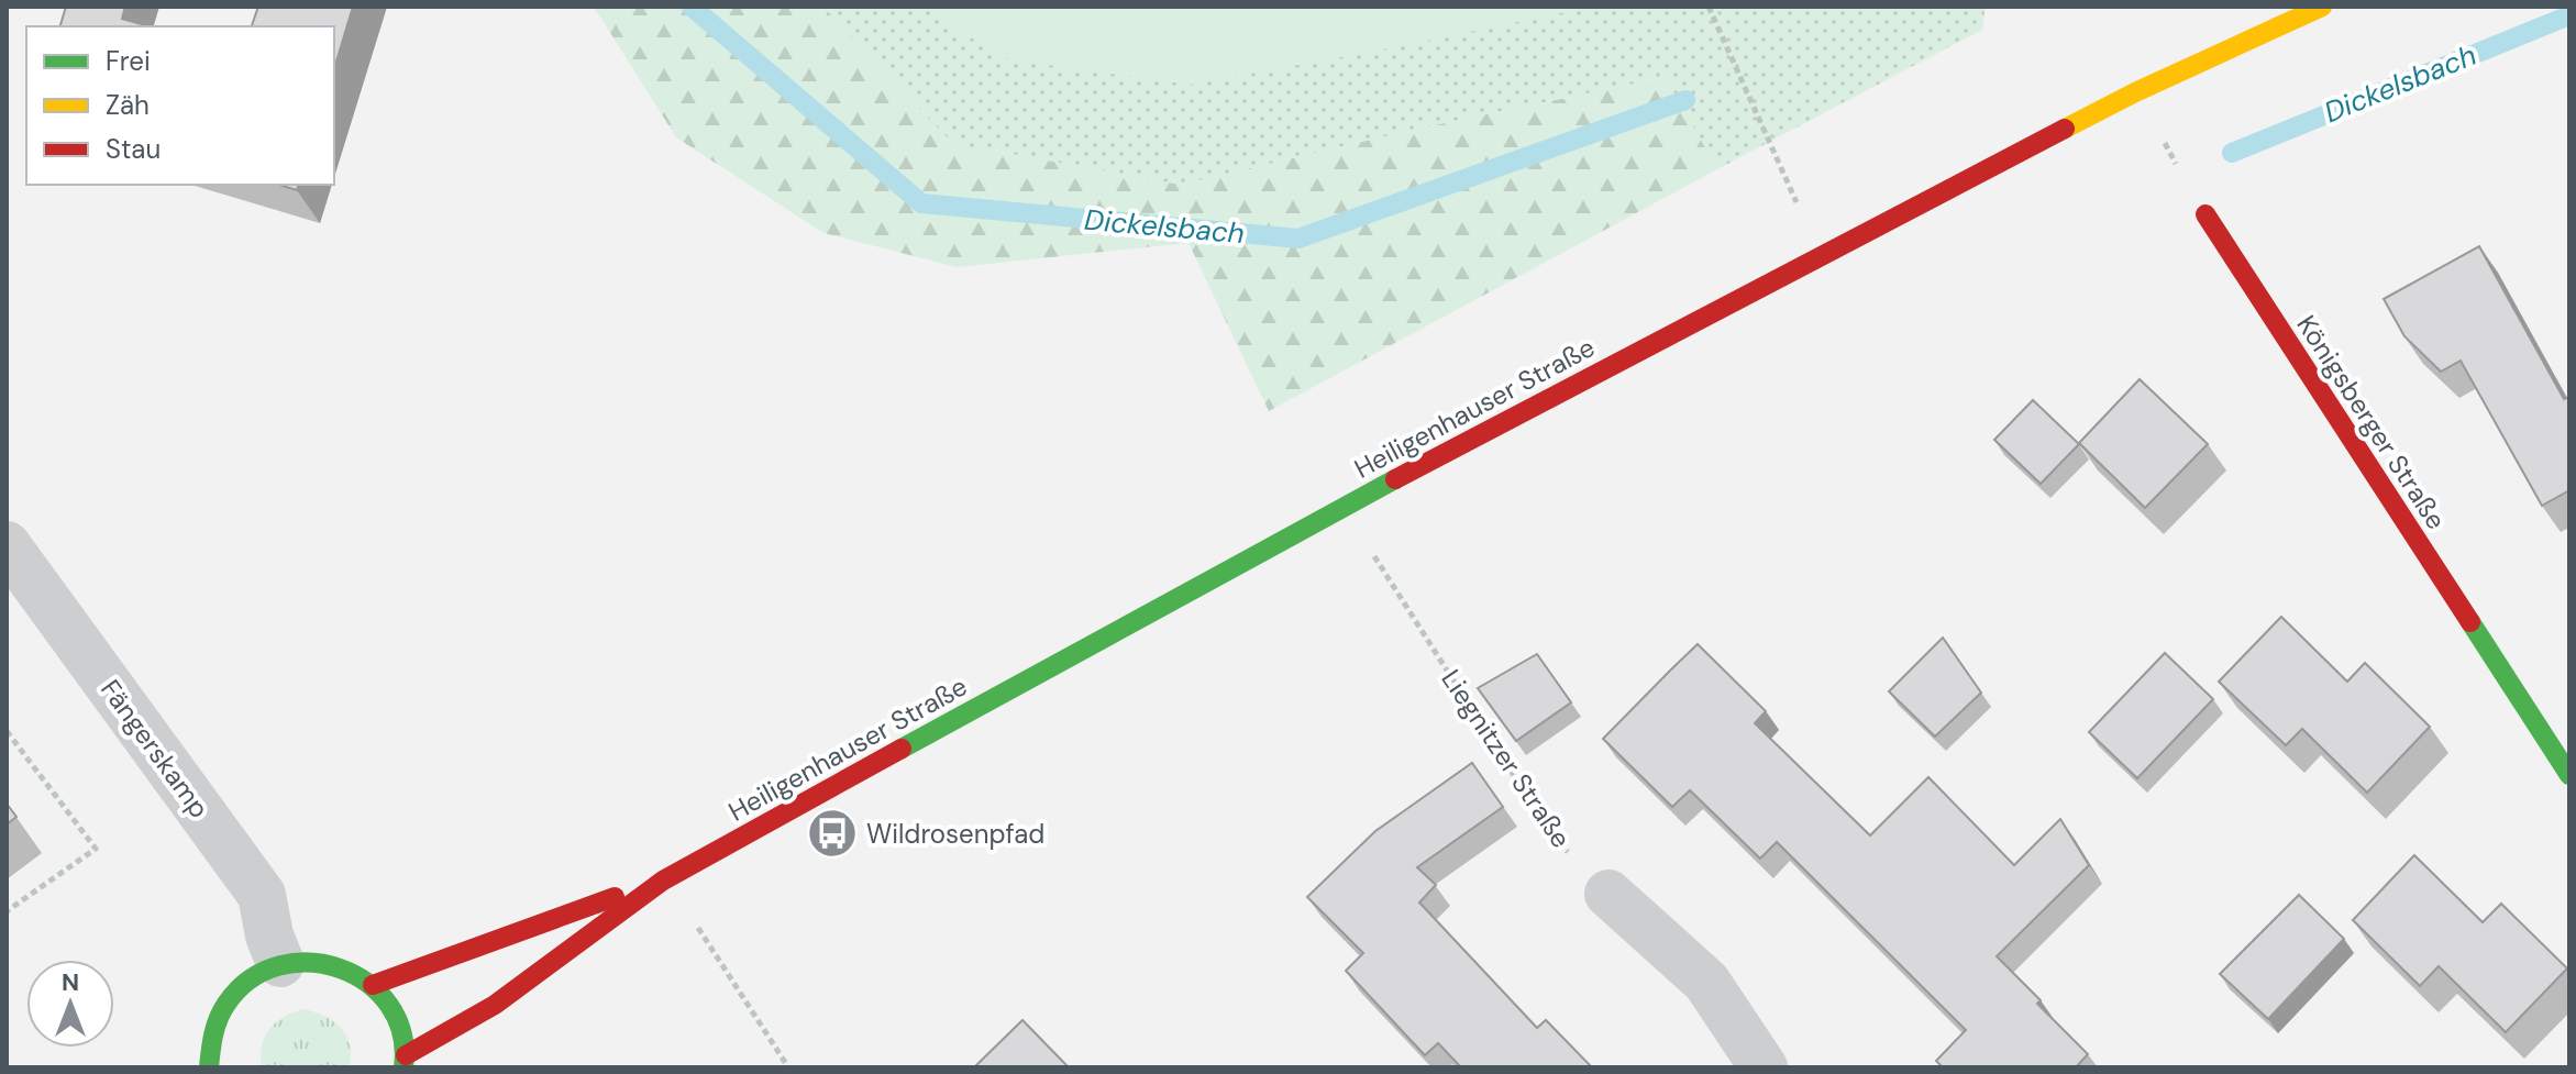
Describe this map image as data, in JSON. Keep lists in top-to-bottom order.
{
  "streets": {
    "main road": ["Heiligenhauser Straße", "Königsberger Straße"],
    "street": ["Fängerskamp"],
    "path": ["Liegnitzer Straße"]
  },
  "crossings": [
    ["Heiligenhauser Straße", "Liegnitzer Straße"]
  ],
  "water": ["Dickelsbach"],
  "places": {
    "bus stop": ["Wildrosenpfad"]
  },
  "legend": ["Frei", "Zäh", "Stau"],
  "north": "top"
}
